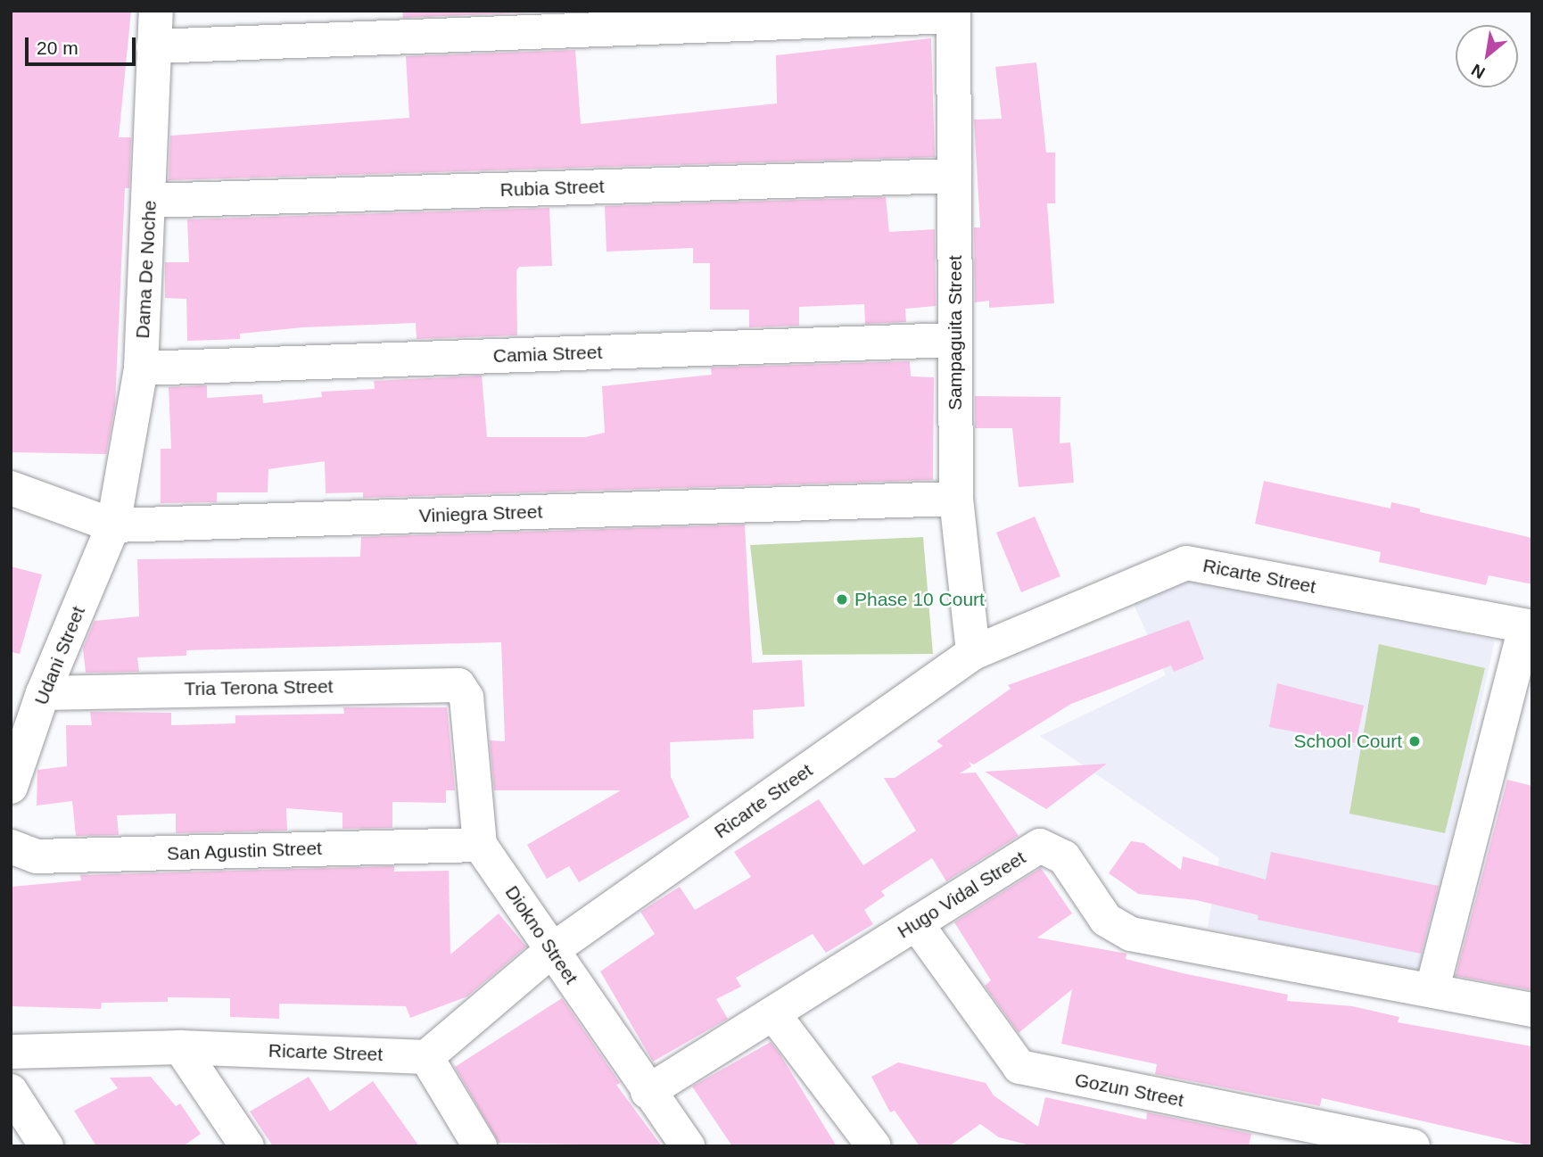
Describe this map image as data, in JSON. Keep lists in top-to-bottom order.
{
  "streets": {
    "street": [
      "Rubia Street",
      "Dama De Noche",
      "Sampaguita Street",
      "Camia Street",
      "Viniegra Street",
      "Ricarte Street",
      "Udani Street",
      "Tria Terona Street",
      "San Agustin Street",
      "Hugo Vidal Street",
      "Diokno Street",
      "Gozun Street"
    ]
  },
  "crossings": [
    ["Rubia Street", "Dama De Noche"],
    ["Rubia Street", "Sampaguita Street"],
    ["Dama De Noche", "Camia Street"],
    ["Dama De Noche", "Viniegra Street"],
    ["Dama De Noche", "Udani Street"],
    ["Sampaguita Street", "Camia Street"],
    ["Sampaguita Street", "Viniegra Street"],
    ["Sampaguita Street", "Ricarte Street"],
    ["Viniegra Street", "Udani Street"],
    ["Ricarte Street", "Diokno Street"],
    ["Udani Street", "Tria Terona Street"],
    ["Tria Terona Street", "Diokno Street"],
    ["San Agustin Street", "Diokno Street"],
    ["Hugo Vidal Street", "Diokno Street"],
    ["Hugo Vidal Street", "Gozun Street"]
  ],
  "places": ["Phase 10 Court", "School Court"],
  "scale_bar": "20 m",
  "north": "bottom left"
}
